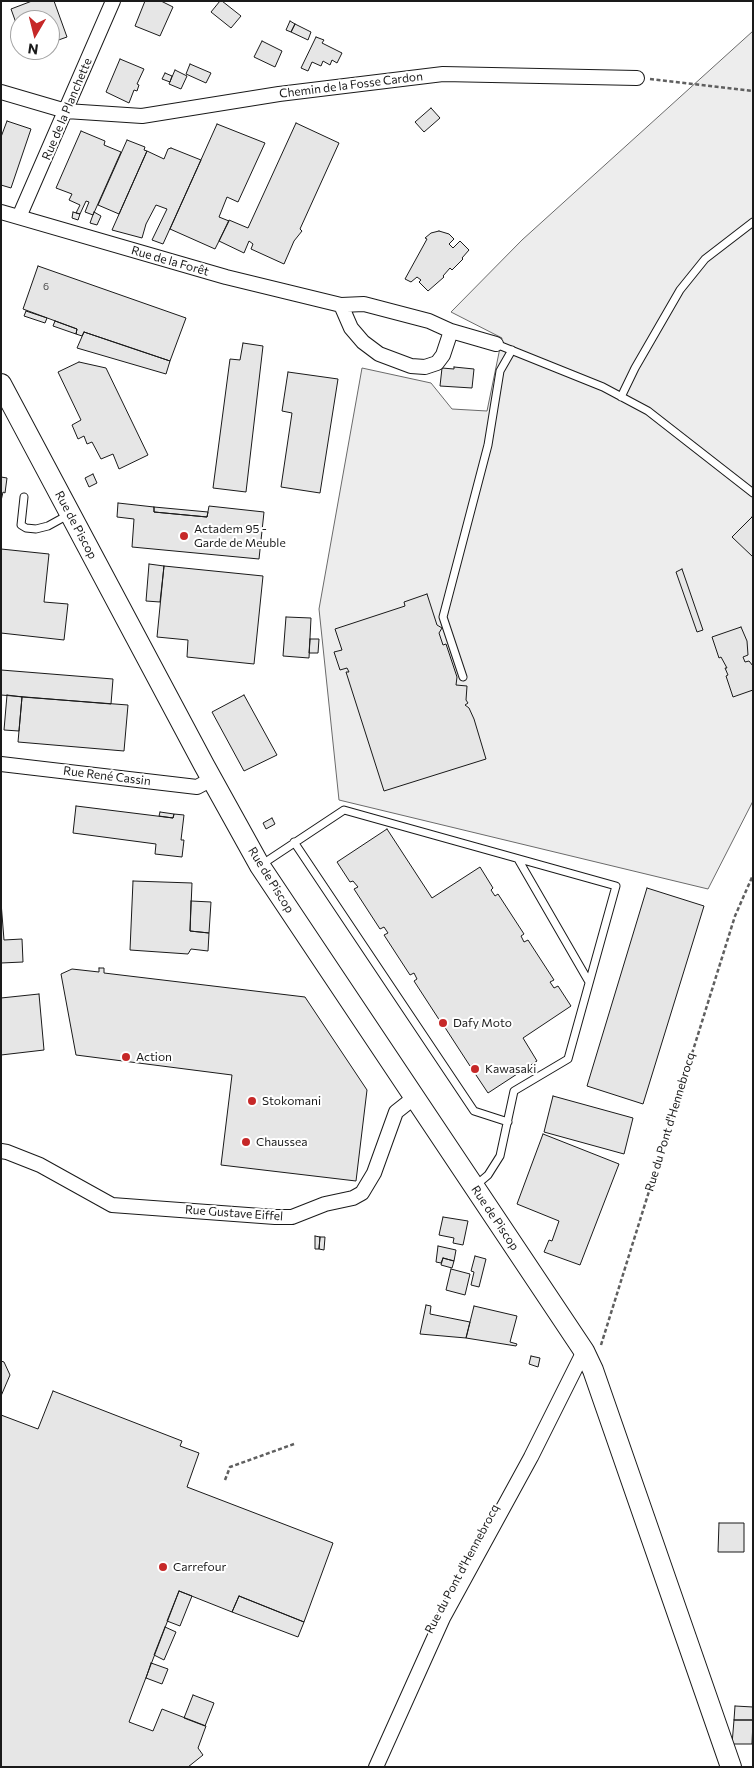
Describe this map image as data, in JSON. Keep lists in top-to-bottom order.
{
  "streets": {
    "street": [
      "Chemin de la Fosse Cardon",
      "Rue de la Planchette",
      "Rue de la Forêt",
      "Rue de Piscop",
      "Rue René Cassin",
      "Rue du Pont d'Hennebrocq",
      "Rue Gustave Eiffel"
    ]
  },
  "crossings": [
    ["Chemin de la Fosse Cardon", "Rue de la Planchette"],
    ["Rue de la Planchette", "Rue de la Forêt"],
    ["Rue de Piscop", "Rue René Cassin"],
    ["Rue de Piscop", "Rue du Pont d'Hennebrocq"],
    ["Rue de Piscop", "Rue Gustave Eiffel"]
  ],
  "places": [
    "Actadem 95 - Garde de Meuble",
    "Dafy Moto",
    "Action",
    "Kawasaki",
    "Stokomani",
    "Chaussea",
    "Carrefour"
  ],
  "house_numbers": ["6"],
  "north": "bottom"
}
